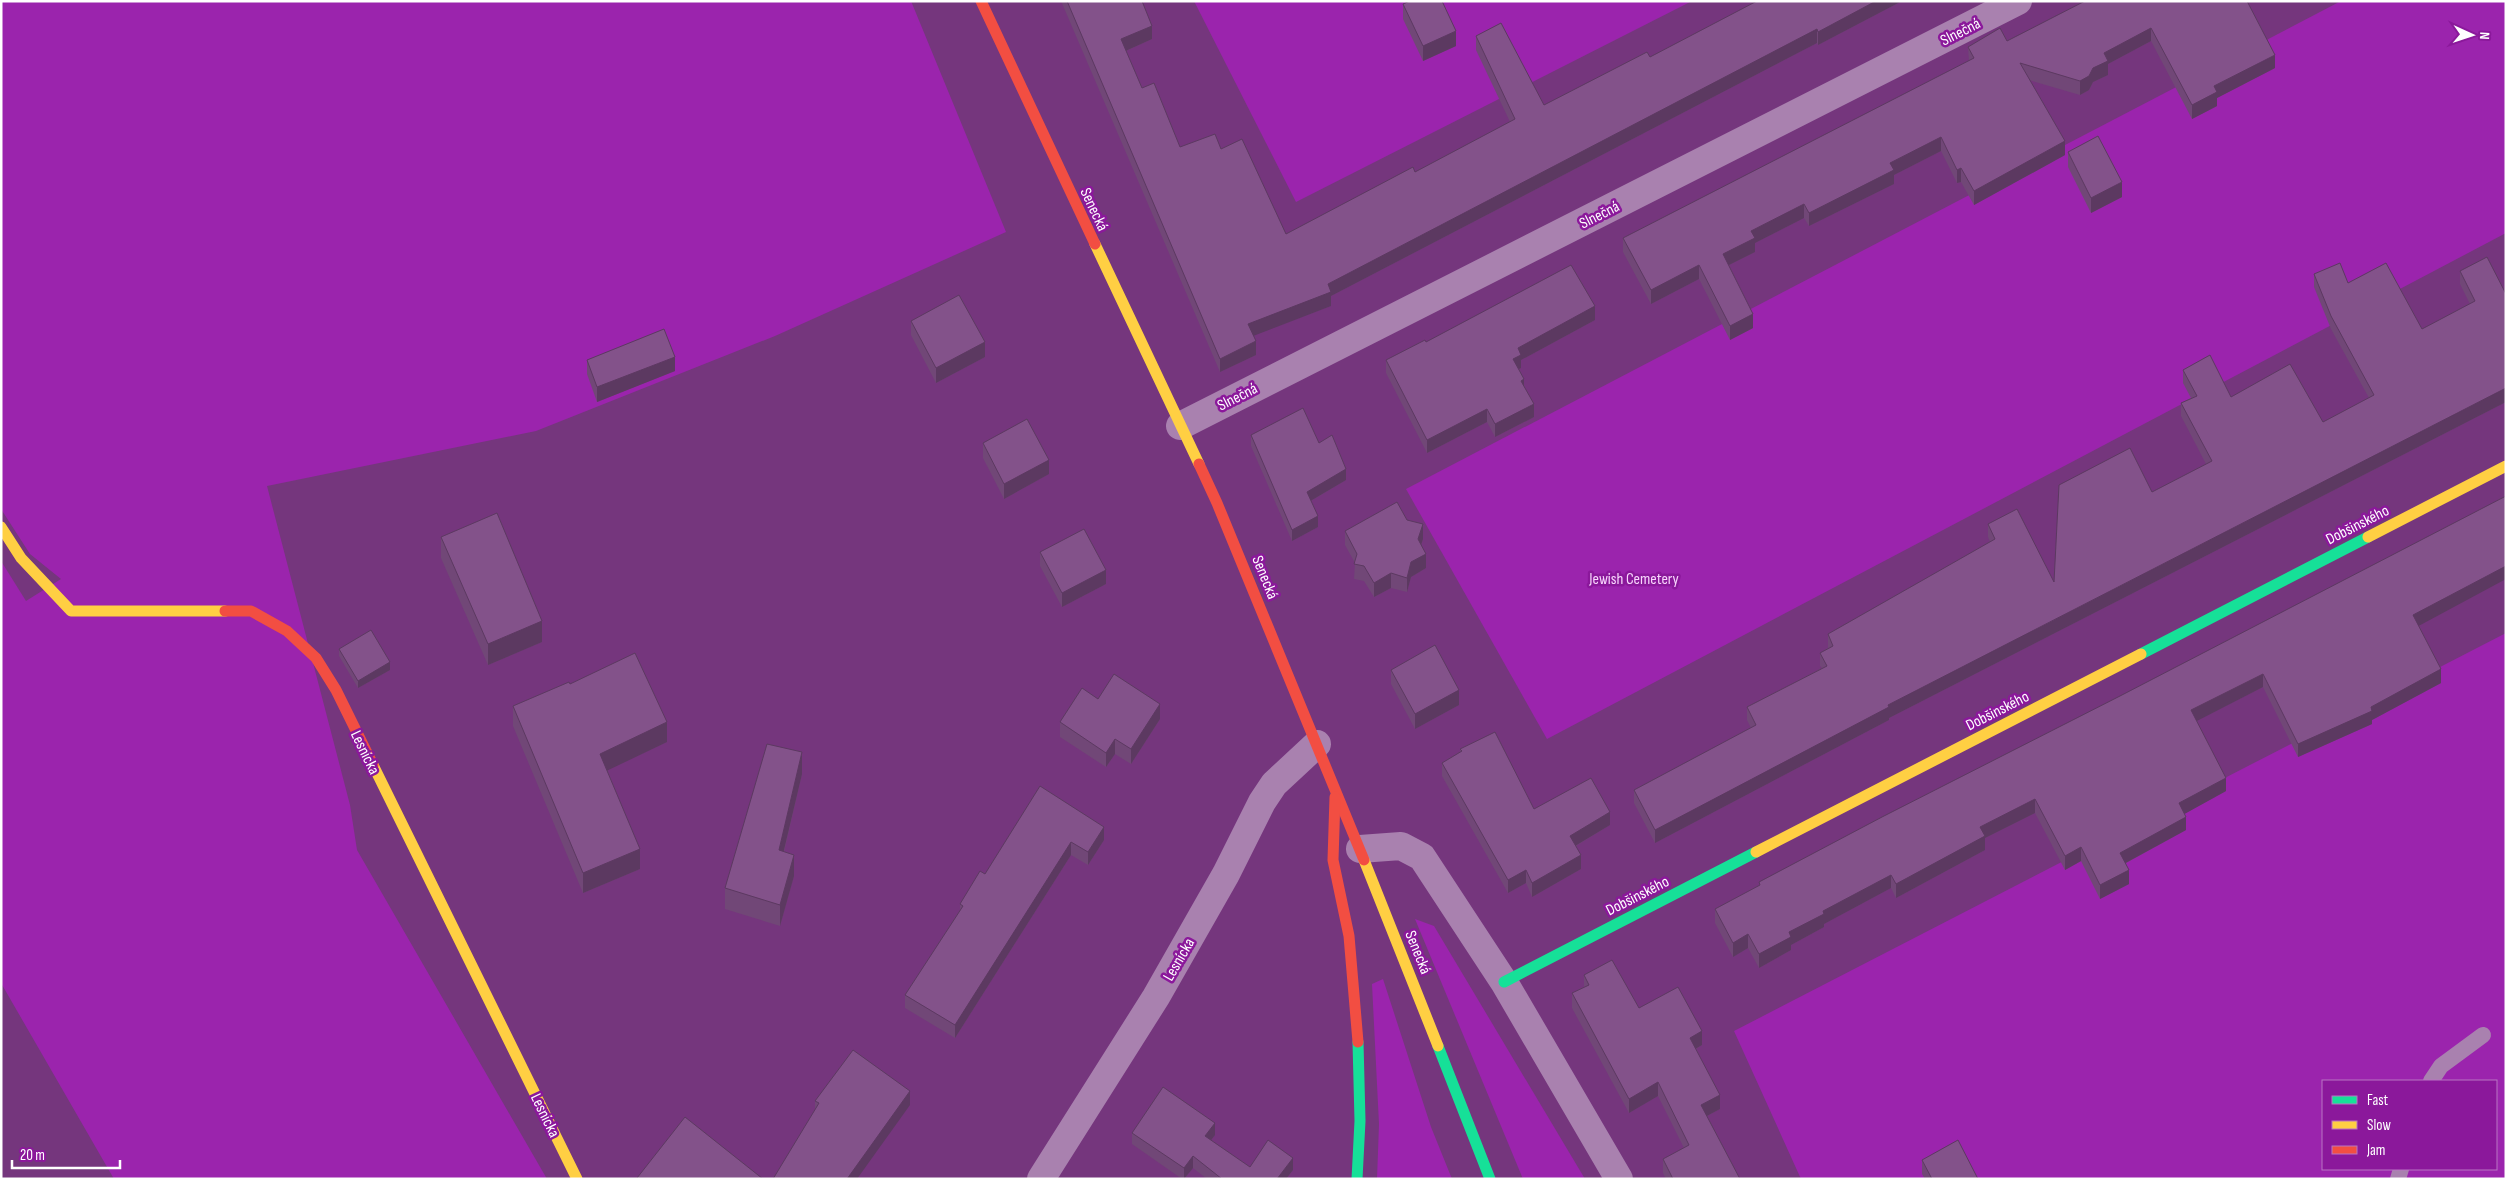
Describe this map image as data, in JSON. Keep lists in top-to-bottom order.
{
  "streets": {
    "street": [
      "Slnečná",
      "Senecká",
      "Dobšinského",
      "Lesnícka"
    ]
  },
  "crossings": [
    ["Slnečná", "Senecká"],
    ["Senecká", "Lesnícka"]
  ],
  "parks": ["Jewish Cemetery"],
  "legend": ["Fast", "Slow", "Jam"],
  "scale_bar": "20 m",
  "north": "right"
}
